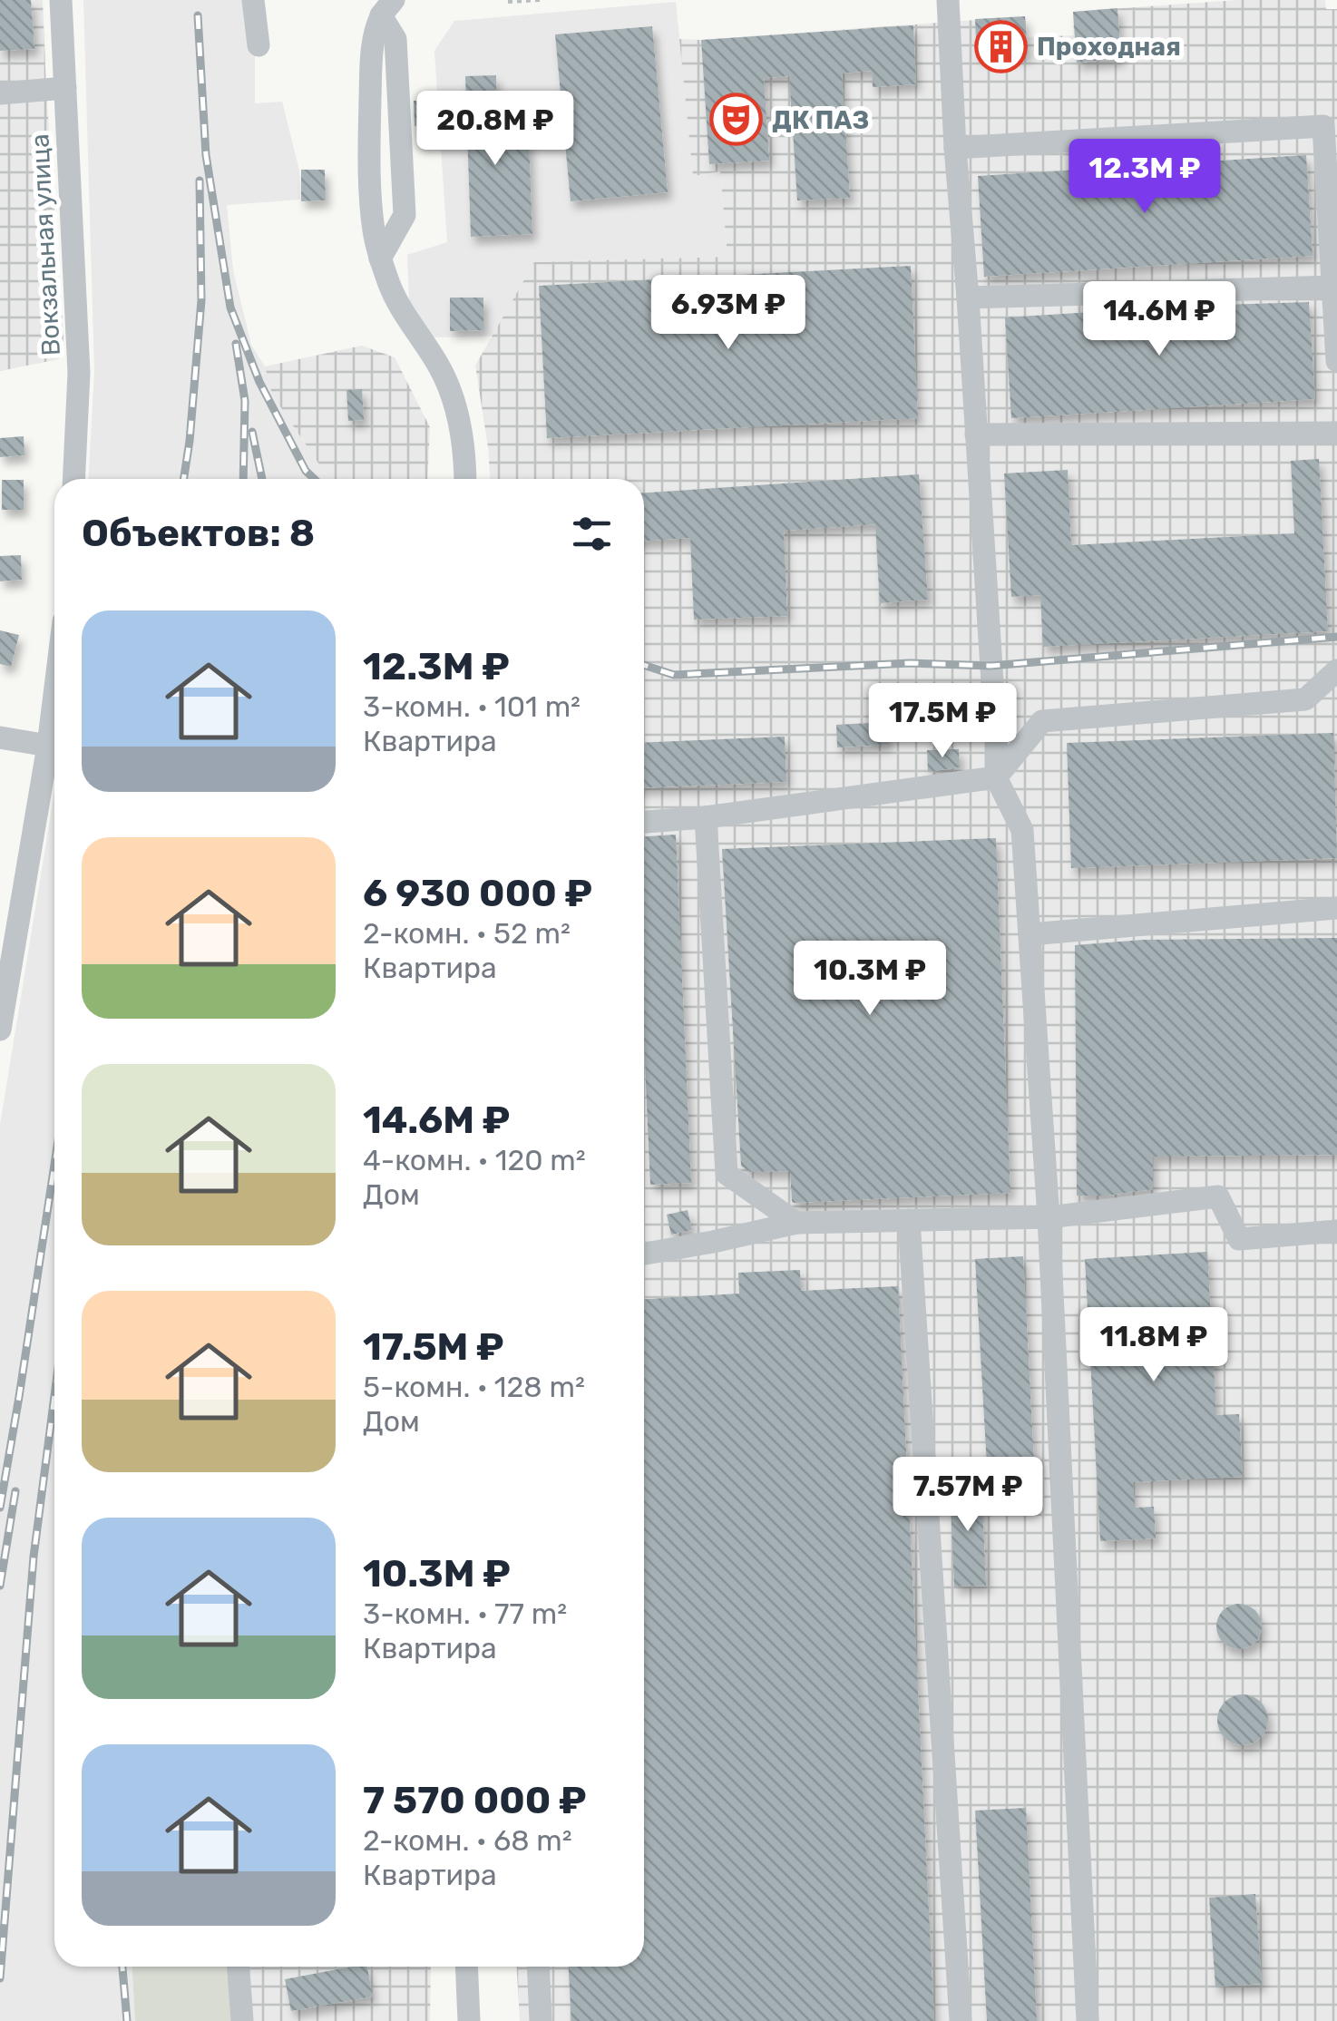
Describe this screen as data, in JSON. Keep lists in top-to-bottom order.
{
  "streets": {
    "street": ["Вокзальная улица"]
  },
  "places": {
    "building": ["Проходная"],
    "theatre": ["ДК ПАЗ"]
  },
  "page": {
    "price": [
      "20.8M ₽",
      "12.3M ₽",
      "6.93M ₽",
      "14.6M ₽",
      "17.5M ₽",
      "10.3M ₽",
      "11.8M ₽",
      "7.57M ₽"
    ],
    "heading": "Объектов: 8",
    "list": [
      {
        "name": "12.3M ₽",
        "note": "3-комн. · 101 m² · Квартира"
      },
      {
        "name": "6 930 000 ₽",
        "note": "2-комн. · 52 m² · Квартира"
      },
      {
        "name": "14.6M ₽",
        "note": "4-комн. · 120 m² · Дом"
      },
      {
        "name": "17.5M ₽",
        "note": "5-комн. · 128 m² · Дом"
      },
      {
        "name": "10.3M ₽",
        "note": "3-комн. · 77 m² · Квартира"
      },
      {
        "name": "7 570 000 ₽",
        "note": "2-комн. · 68 m² · Квартира"
      }
    ]
  }
}
